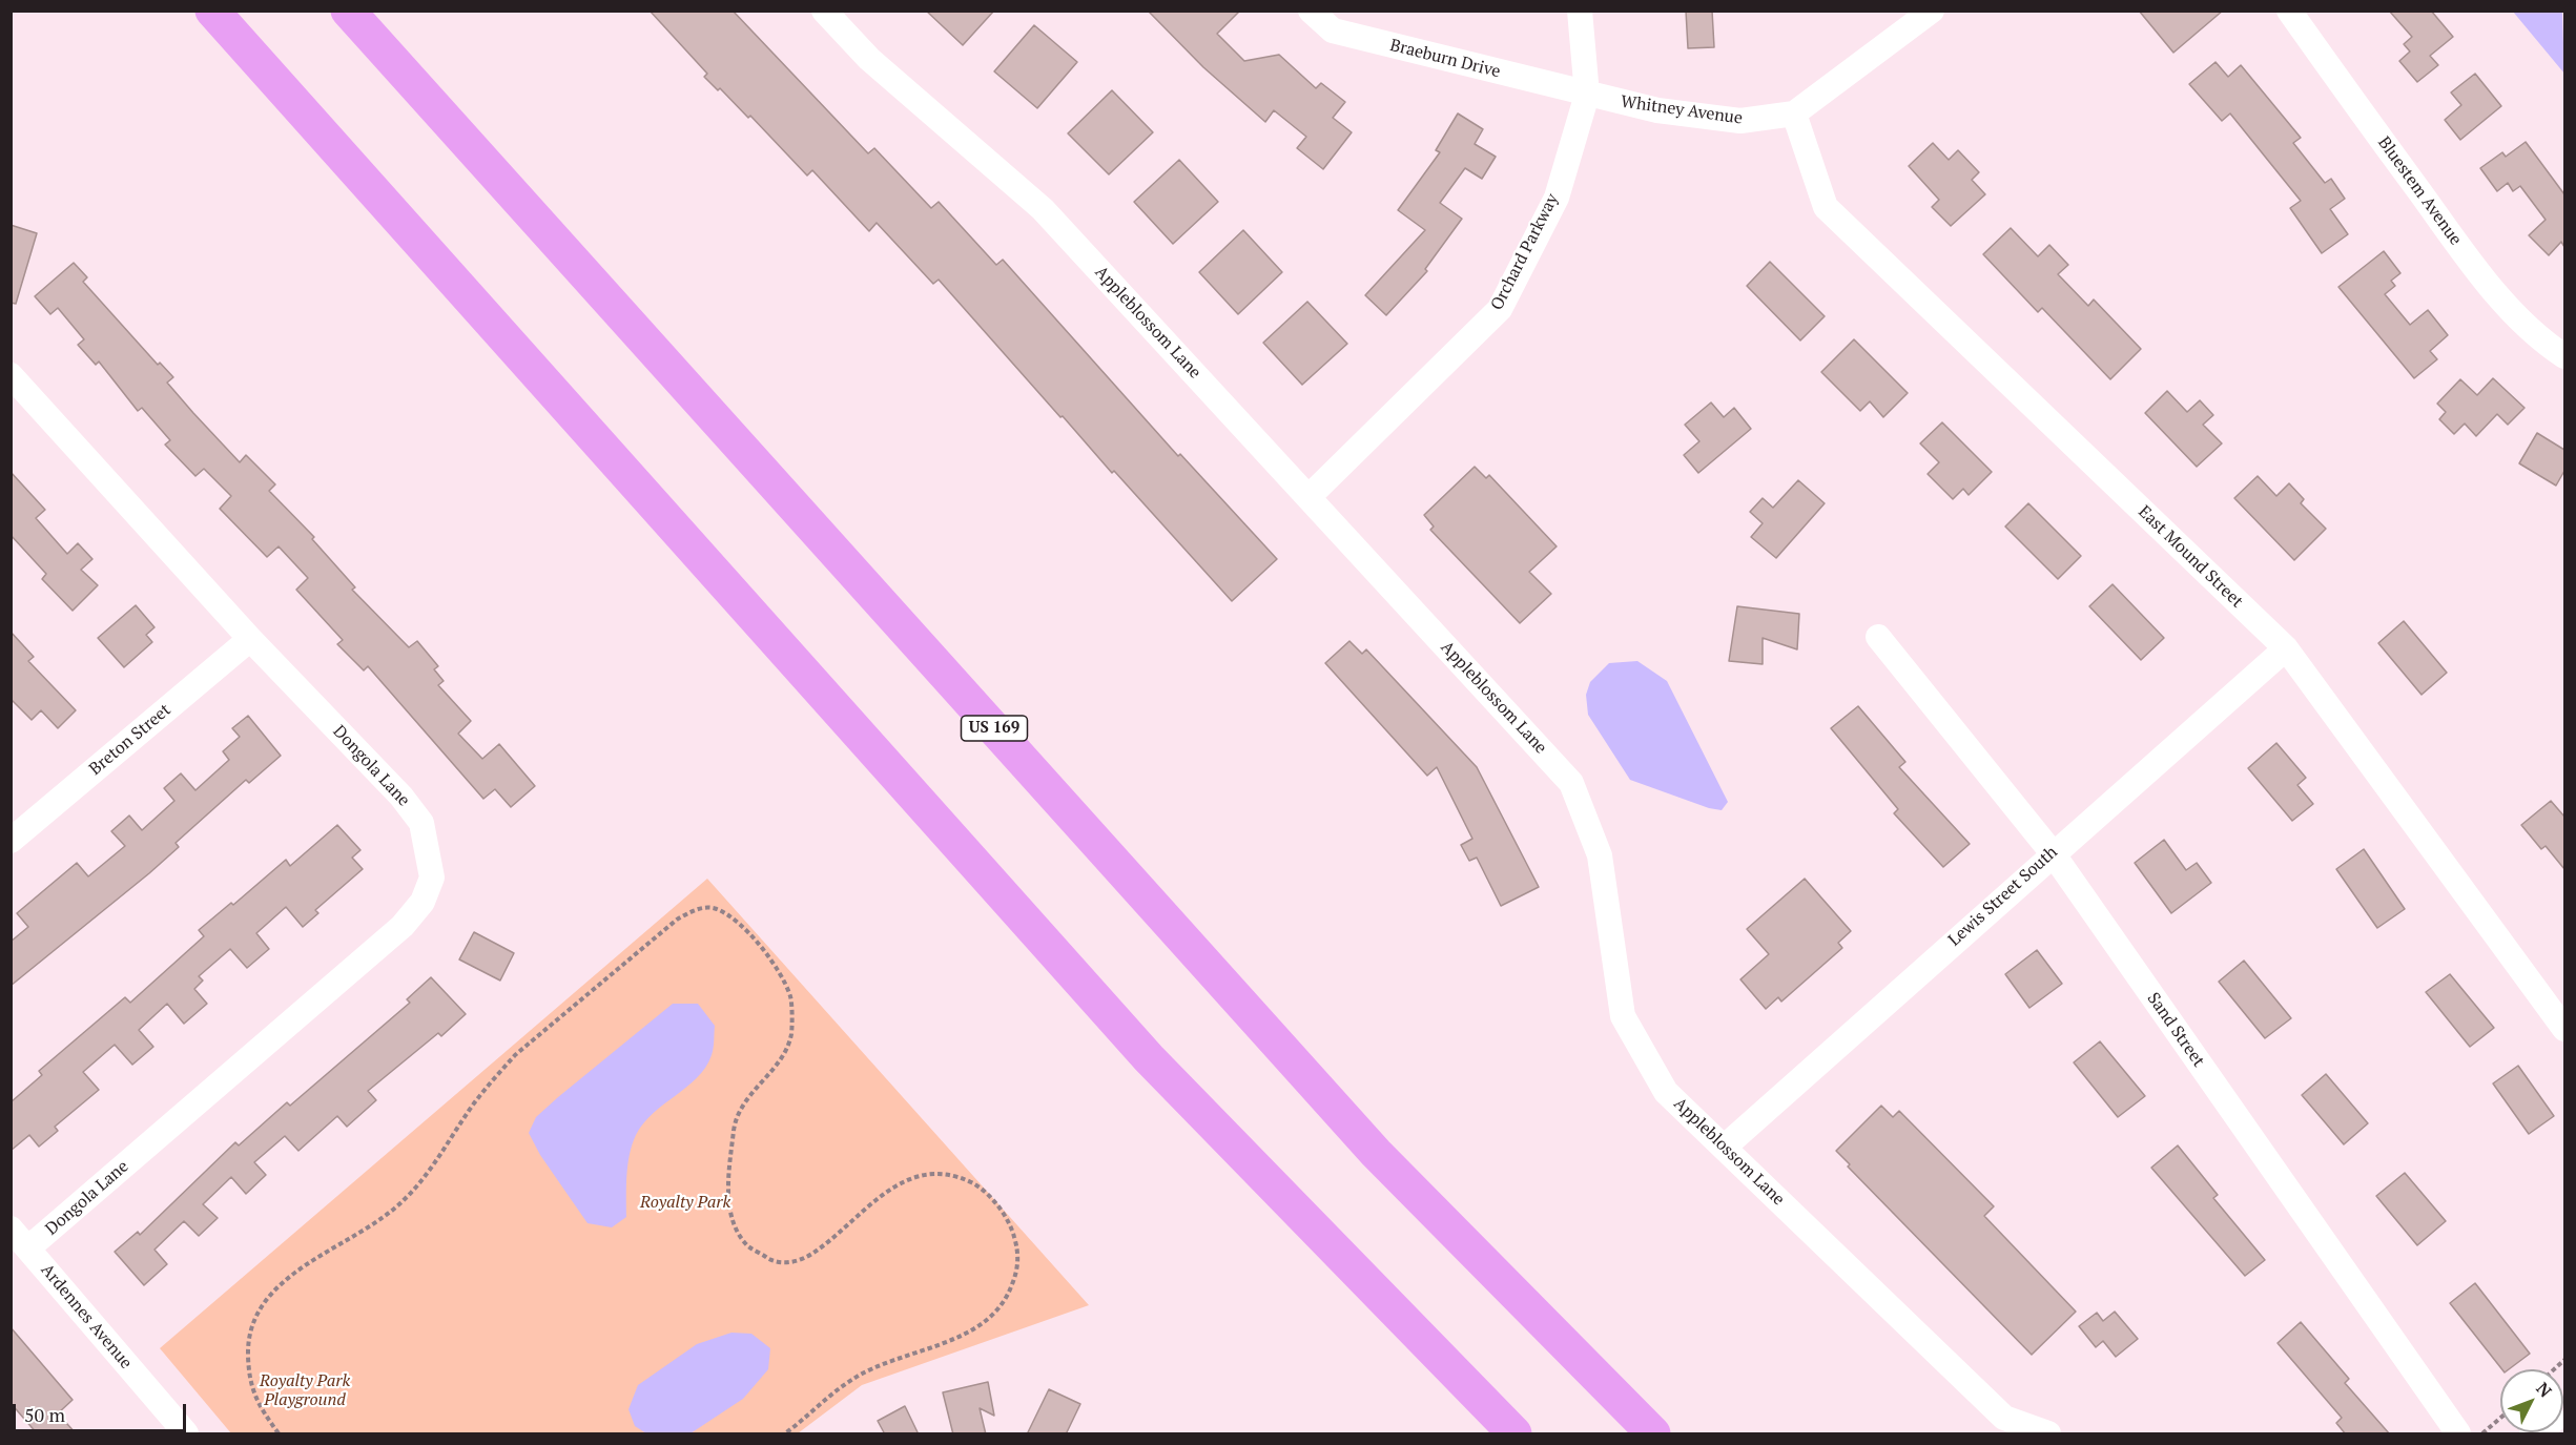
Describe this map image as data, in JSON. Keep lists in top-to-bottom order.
{
  "streets": {
    "highway": ["US 169"],
    "street": [
      "Braeburn Drive",
      "Whitney Avenue",
      "Bluestem Avenue",
      "Orchard Parkway",
      "Appleblossom Lane",
      "East Mound Street",
      "Breton Street",
      "Dongola Lane",
      "Lewis Street South",
      "Sand Street",
      "Ardennes Avenue"
    ]
  },
  "crossings": [
    ["Braeburn Drive", "Whitney Avenue"],
    ["Braeburn Drive", "Orchard Parkway"],
    ["Whitney Avenue", "Orchard Parkway"],
    ["Whitney Avenue", "East Mound Street"],
    ["Orchard Parkway", "Appleblossom Lane"],
    ["Appleblossom Lane", "Lewis Street South"],
    ["East Mound Street", "Lewis Street South"],
    ["Breton Street", "Dongola Lane"],
    ["Dongola Lane", "Ardennes Avenue"],
    ["Lewis Street South", "Sand Street"]
  ],
  "parks": ["Royalty Park", "Royalty Park Playground"],
  "scale_bar": "50 m",
  "north": "top right"
}
